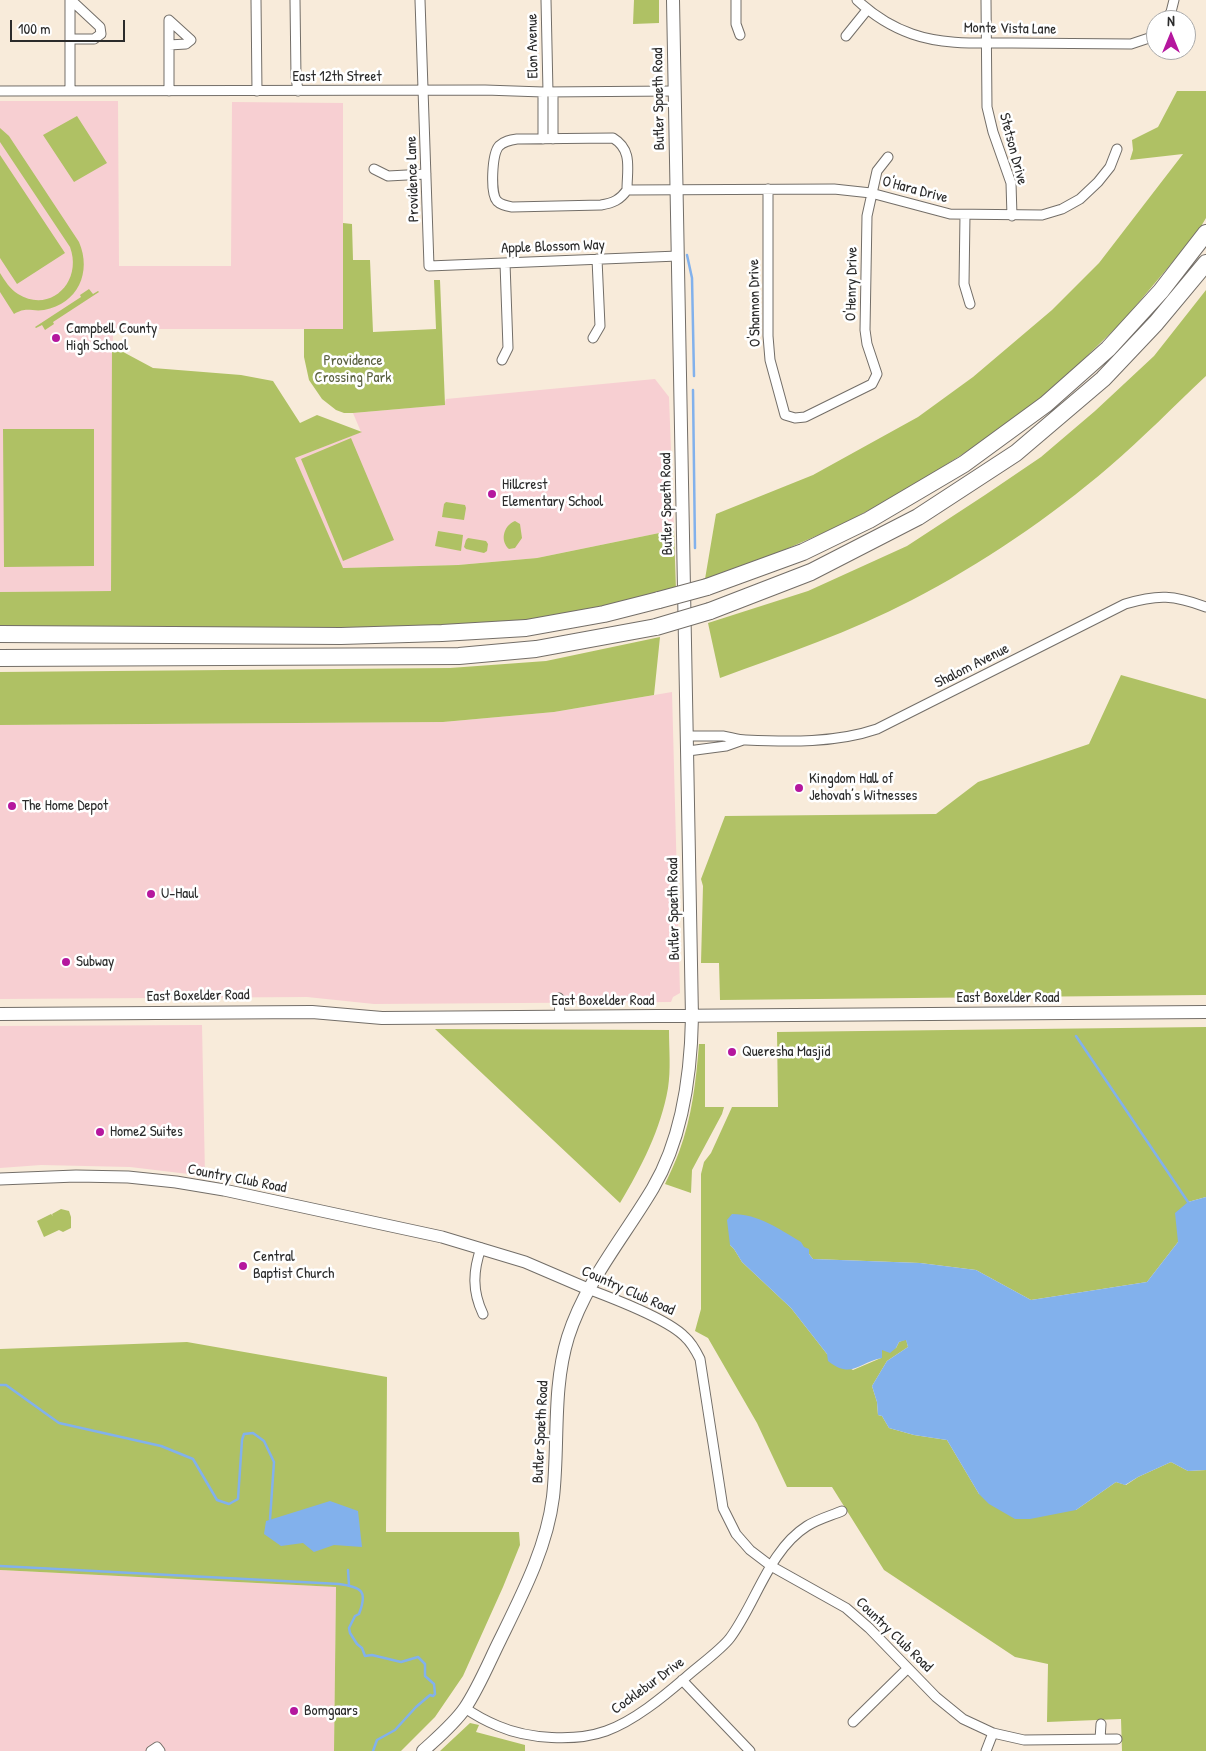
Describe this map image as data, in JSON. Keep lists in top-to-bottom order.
{
  "streets": {
    "main road": ["Butler Spaeth Road", "East Boxelder Road"],
    "street": [
      "Monte Vista Lane",
      "Elon Avenue",
      "East 12th Street",
      "Stetson Drive",
      "Providence Lane",
      "O'Hara Drive",
      "Apple Blossom Way",
      "O'Henry Drive",
      "O'Shannon Drive",
      "Shalom Avenue",
      "Country Club Road",
      "Cocklebur Drive"
    ]
  },
  "crossings": [
    ["Monte Vista Lane", "Stetson Drive"],
    ["Elon Avenue", "East 12th Street"],
    ["East 12th Street", "Butler Spaeth Road"],
    ["East 12th Street", "Providence Lane"],
    ["Butler Spaeth Road", "O'Hara Drive"],
    ["Butler Spaeth Road", "Apple Blossom Way"],
    ["Butler Spaeth Road", "Shalom Avenue"],
    ["Butler Spaeth Road", "East Boxelder Road"],
    ["Butler Spaeth Road", "Country Club Road"],
    ["Butler Spaeth Road", "Cocklebur Drive"],
    ["Stetson Drive", "O'Hara Drive"],
    ["Providence Lane", "Apple Blossom Way"],
    ["O'Hara Drive", "O'Henry Drive"],
    ["O'Hara Drive", "O'Shannon Drive"],
    ["O'Henry Drive", "O'Shannon Drive"],
    ["Country Club Road", "Cocklebur Drive"]
  ],
  "parks": ["Providence Crossing Park"],
  "places": [
    "Campbell County High School",
    "Hillcrest Elementary School",
    "Kingdom Hall of Jehovah’s Witnesses",
    "The Home Depot",
    "U-Haul",
    "Subway",
    "Queresha Masjid",
    "Home2 Suites",
    "Central Baptist Church",
    "Bomgaars"
  ],
  "scale_bar": "100 m",
  "north": "top"
}
